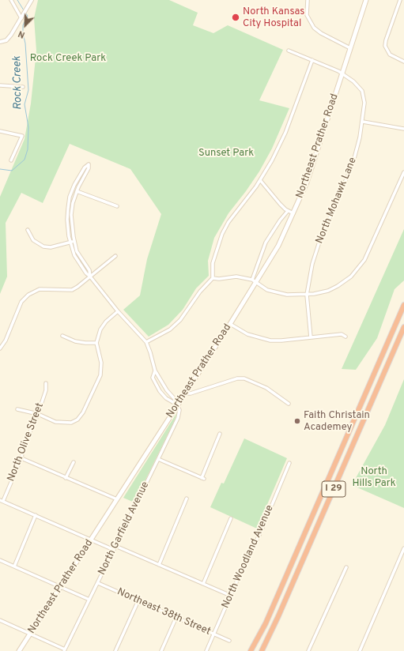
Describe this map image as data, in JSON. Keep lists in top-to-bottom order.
{
  "streets": {
    "highway": ["I 29"],
    "main road": ["Northeast Prather Road"],
    "street": [
      "North Mohawk Lane",
      "North Olive Street",
      "North Garfield Avenue",
      "North Woodland Avenue",
      "Northeast 38th Street"
    ]
  },
  "crossings": [
    ["Northeast Prather Road", "North Mohawk Lane"],
    ["Northeast Prather Road", "North Garfield Avenue"],
    ["North Garfield Avenue", "Northeast 38th Street"],
    ["North Woodland Avenue", "Northeast 38th Street"]
  ],
  "water": ["Rock Creek"],
  "parks": ["Rock Creek Park", "Sunset Park", "North Hills Park"],
  "places": ["North Kansas City Hospital", "Faith Christain Academey"],
  "north": "bottom left"
}
